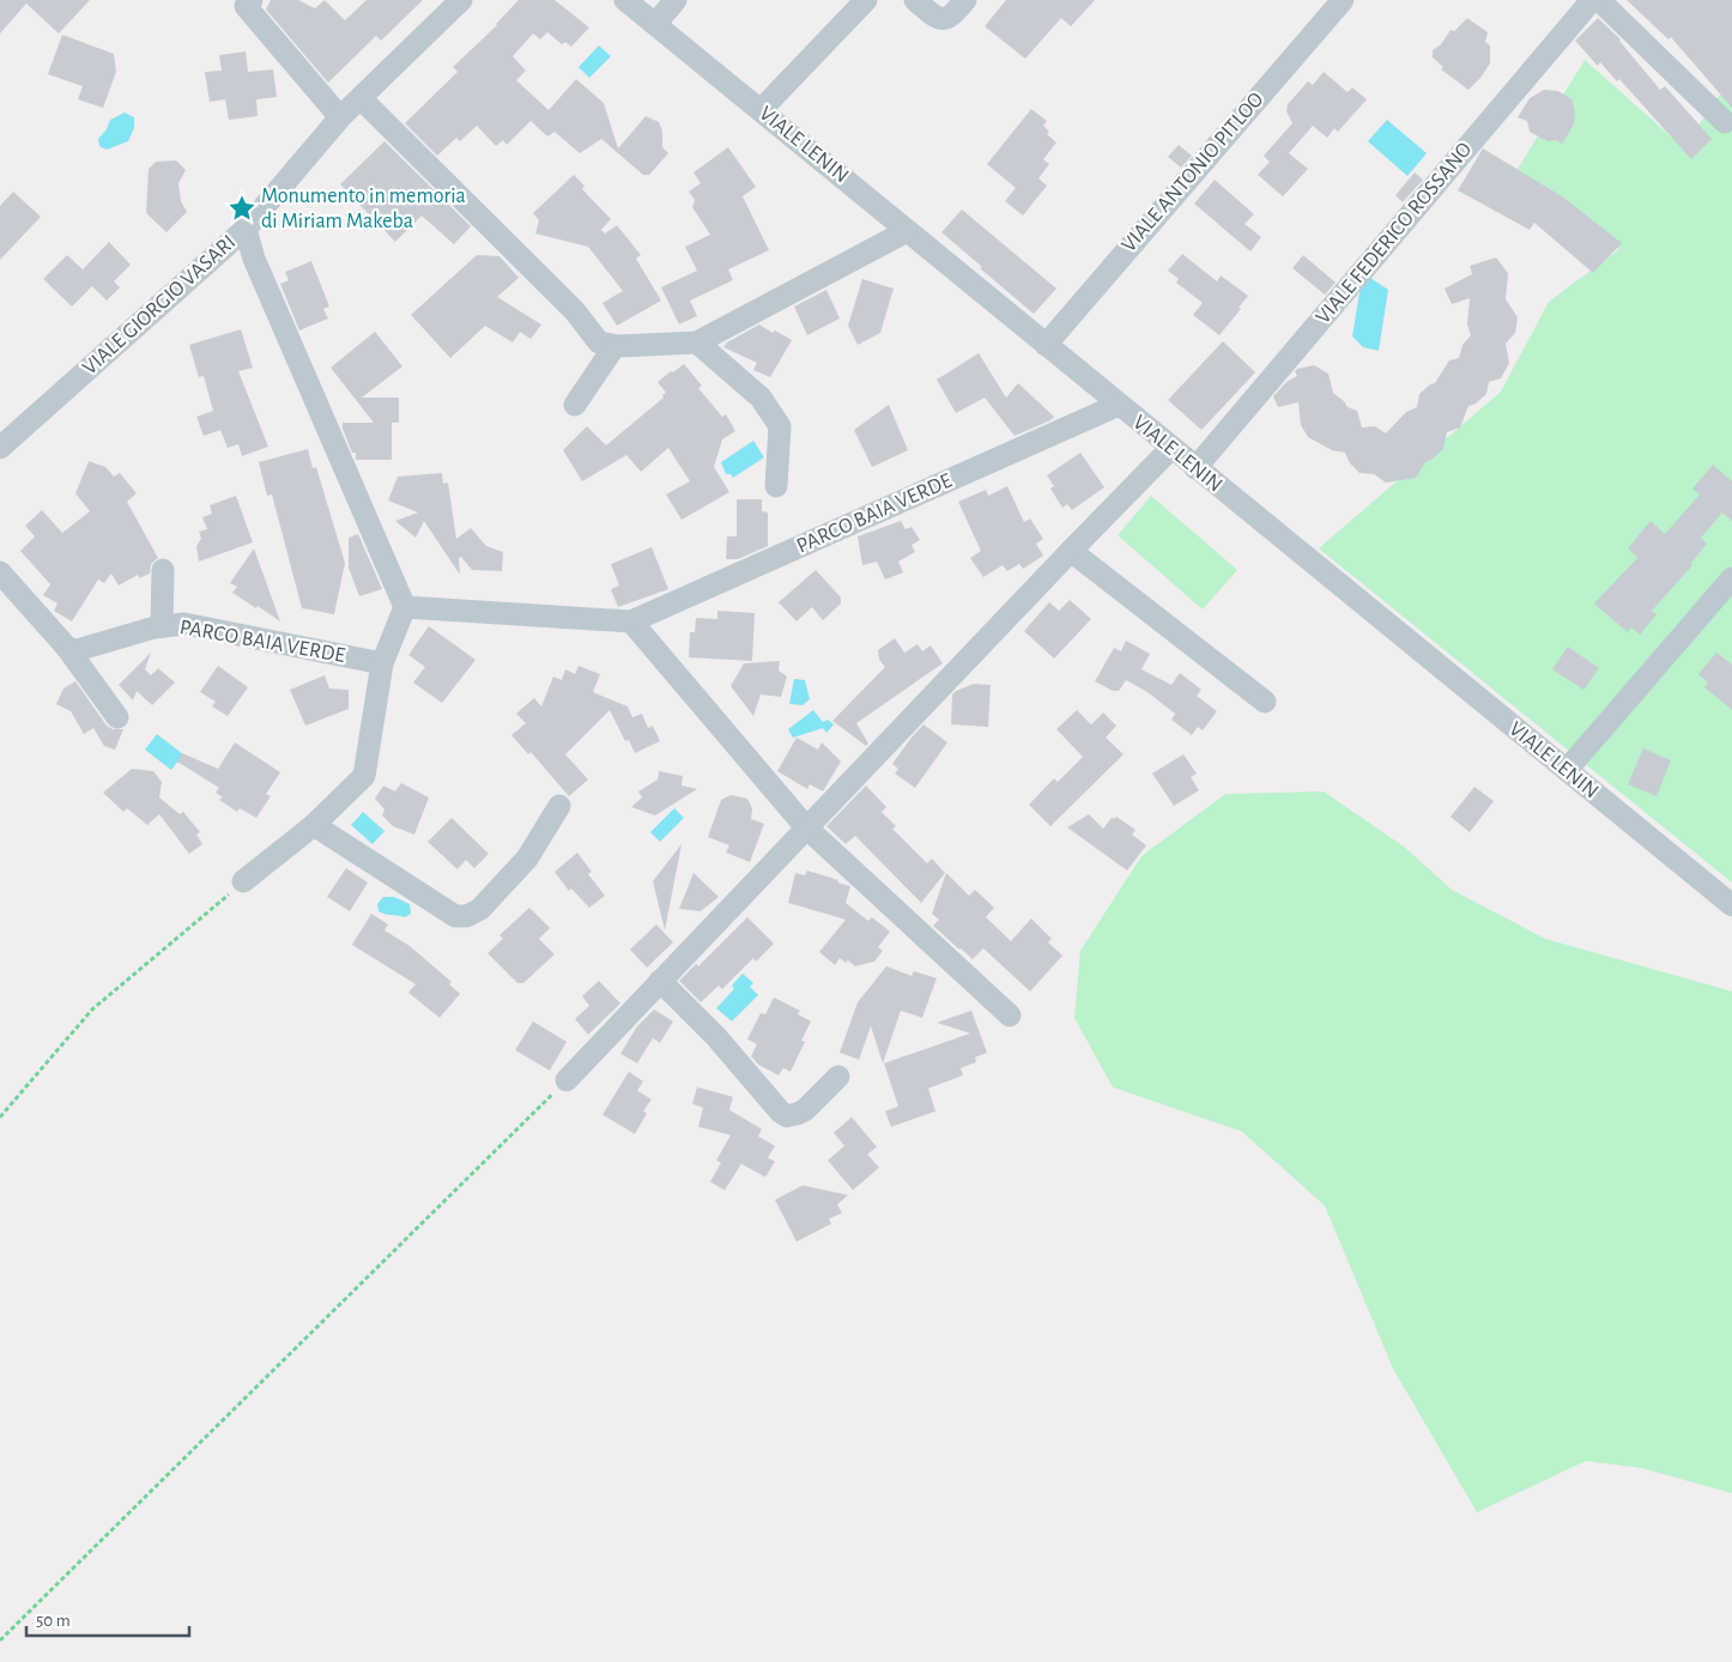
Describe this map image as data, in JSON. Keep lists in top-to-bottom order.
{
  "streets": {
    "street": [
      "VIALE LENIN",
      "VIALE ANTONIO PITLOO",
      "VIALE FEDERICO ROSSANO",
      "VIALE GIORGIO VASARI",
      "PARCO BAIA VERDE"
    ]
  },
  "crossings": [
    ["VIALE LENIN", "VIALE ANTONIO PITLOO"],
    ["VIALE LENIN", "VIALE FEDERICO ROSSANO"],
    ["VIALE LENIN", "PARCO BAIA VERDE"]
  ],
  "places": {
    "place": ["Monumento in memoria di Miriam Makeba"]
  },
  "scale_bar": "50 m"
}
